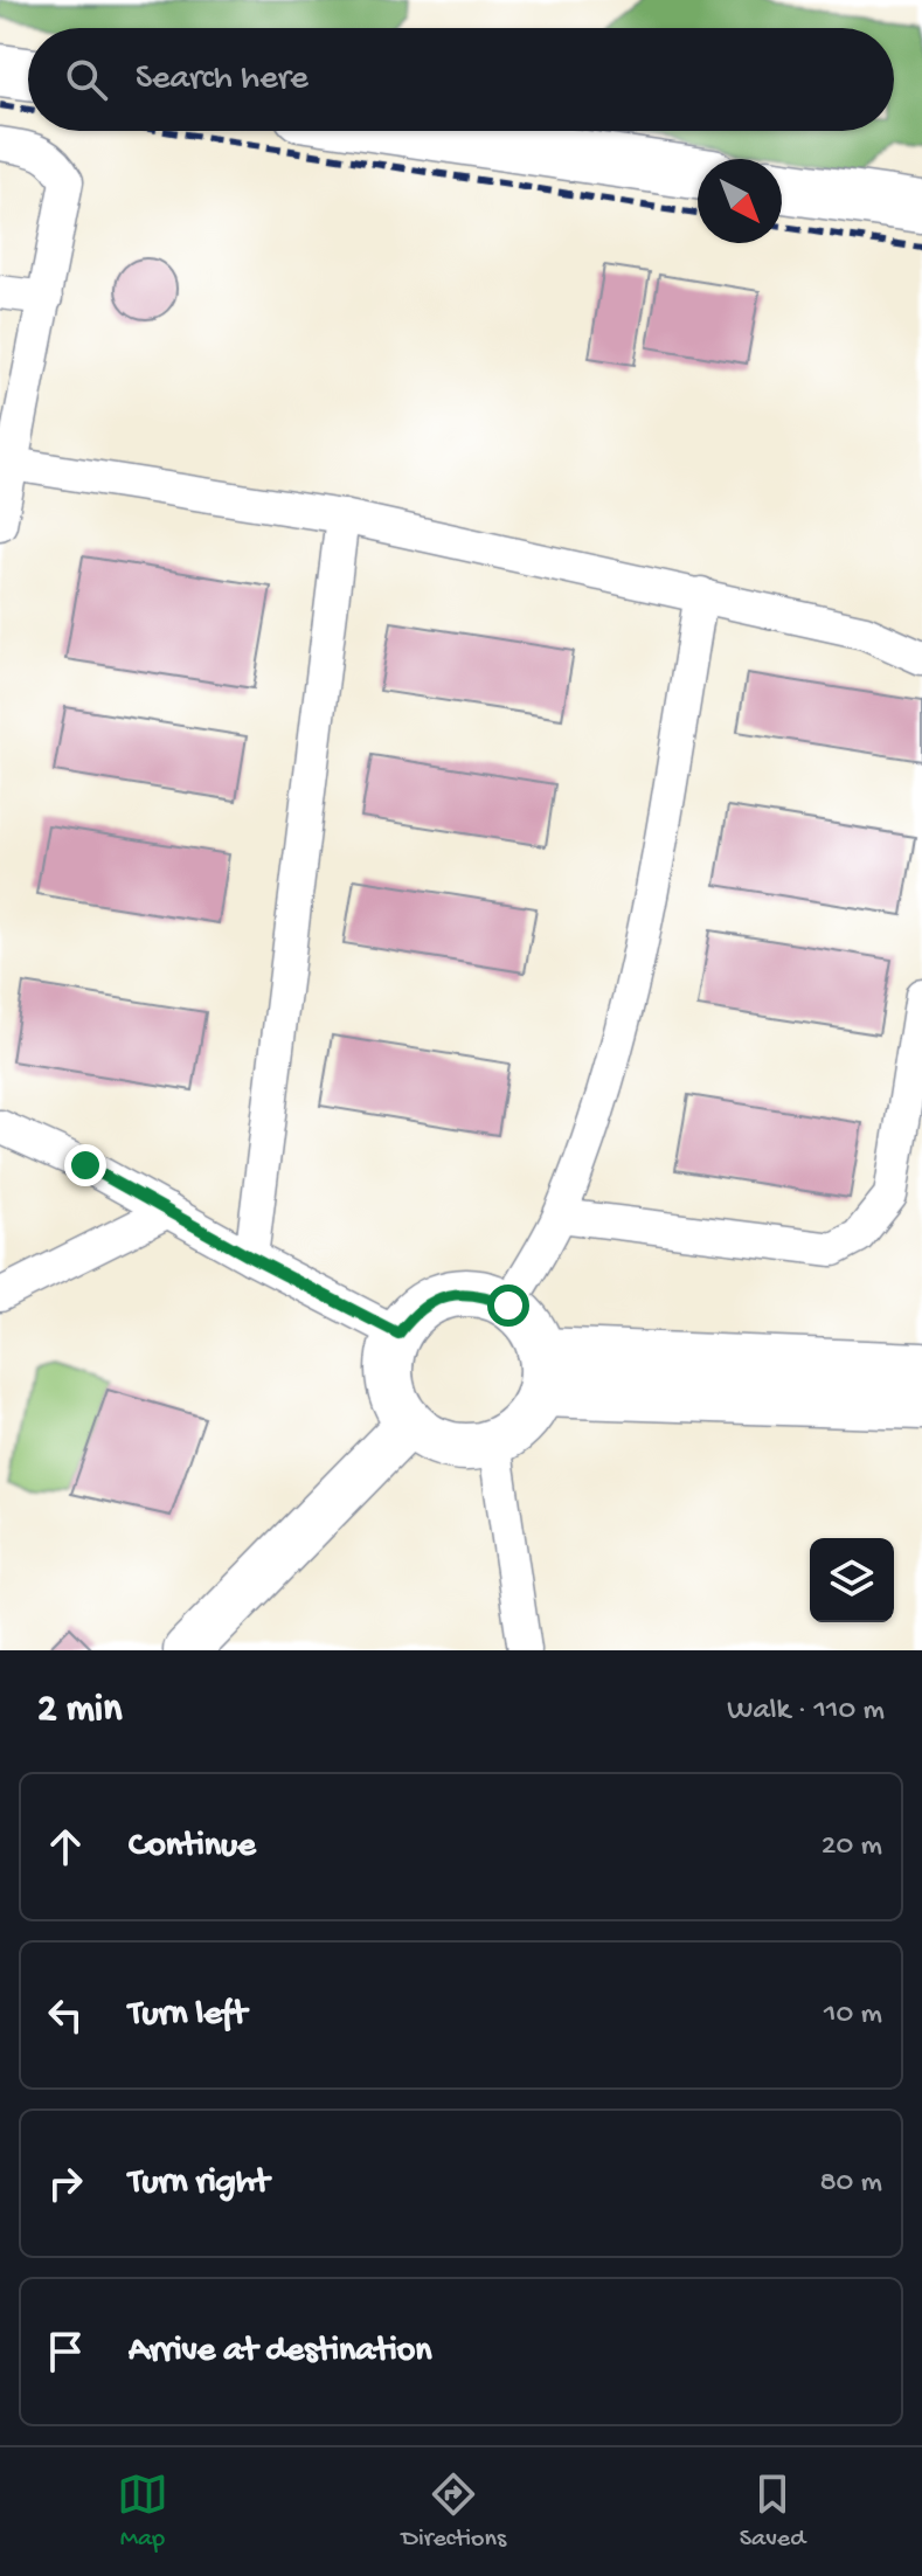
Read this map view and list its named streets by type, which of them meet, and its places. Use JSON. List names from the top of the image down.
{
  "north": "bottom right",
  "page": {
    "search": "Search here",
    "heading": ["2 min", "Walk · 110 m"],
    "list": [
      ["Continue", "20 m"],
      ["Turn left", "10 m"],
      ["Turn right", "80 m"],
      "Arrive at destination"
    ],
    "nav": ["Map", "Directions", "Saved"]
  }
}
